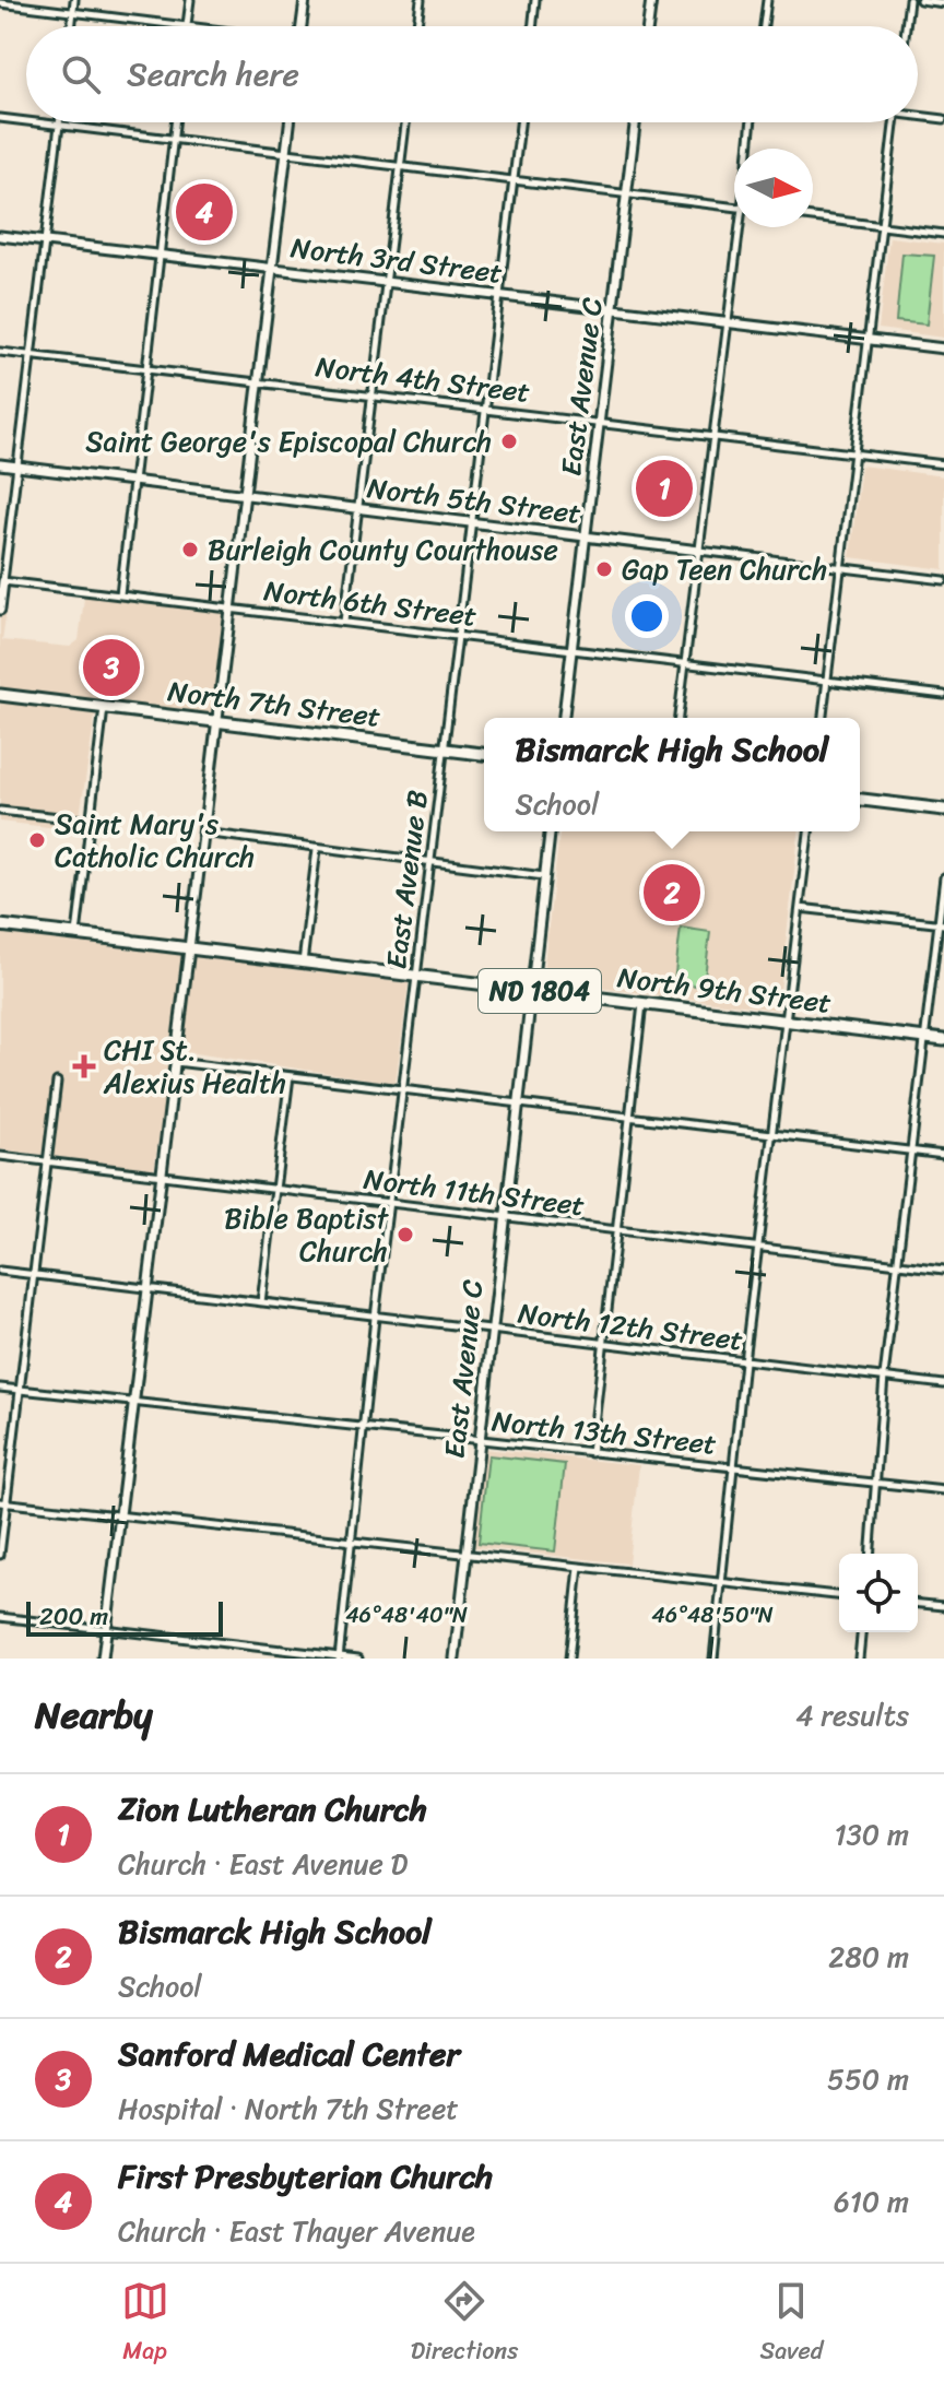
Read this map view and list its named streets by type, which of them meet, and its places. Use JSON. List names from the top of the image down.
{
  "streets": {
    "main road": ["North 7th Street", "North 9th Street", "ND 1804"],
    "street": [
      "North 3rd Street",
      "North 4th Street",
      "East Avenue C",
      "North 5th Street",
      "North 6th Street",
      "East Avenue B",
      "North 11th Street",
      "North 12th Street",
      "North 13th Street"
    ]
  },
  "crossings": [
    ["North 3rd Street", "East Avenue C"],
    ["North 3rd Street", "East Avenue B"],
    ["North 4th Street", "East Avenue C"],
    ["North 4th Street", "East Avenue B"],
    ["East Avenue C", "North 5th Street"],
    ["East Avenue C", "North 6th Street"],
    ["East Avenue C", "North 9th Street"],
    ["East Avenue C", "North 11th Street"],
    ["East Avenue C", "North 12th Street"],
    ["East Avenue C", "North 13th Street"],
    ["North 5th Street", "East Avenue B"],
    ["North 6th Street", "East Avenue B"],
    ["North 7th Street", "East Avenue B"],
    ["East Avenue B", "North 9th Street"],
    ["East Avenue B", "North 11th Street"],
    ["East Avenue B", "North 12th Street"],
    ["East Avenue B", "North 13th Street"]
  ],
  "places": {
    "other": [
      "Saint George's Episcopal Church",
      "Burleigh County Courthouse",
      "Gap Teen Church",
      "Saint Mary's Catholic Church",
      "Bible Baptist Church"
    ],
    "health": ["CHI St. Alexius Health"]
  },
  "scale_bar": "200 m",
  "north": "right",
  "page": {
    "search": "Search here",
    "pins": [
      "4",
      "1",
      "3",
      "2"
    ],
    "popup": ["Bismarck High School", "School"],
    "scale": "200 m",
    "heading": ["Nearby", "4 results"],
    "list": [
      {
        "mark": "1",
        "name": "Zion Lutheran Church",
        "note": "Church · East Avenue D",
        "value": "130 m"
      },
      {
        "mark": "2",
        "name": "Bismarck High School",
        "note": "School",
        "value": "280 m"
      },
      {
        "mark": "3",
        "name": "Sanford Medical Center",
        "note": "Hospital · North 7th Street",
        "value": "550 m"
      },
      {
        "mark": "4",
        "name": "First Presbyterian Church",
        "note": "Church · East Thayer Avenue",
        "value": "610 m"
      }
    ],
    "nav": ["Map", "Directions", "Saved"]
  },
  "coordinates": ["46°48'40\"N", "46°48'50\"N"]
}
